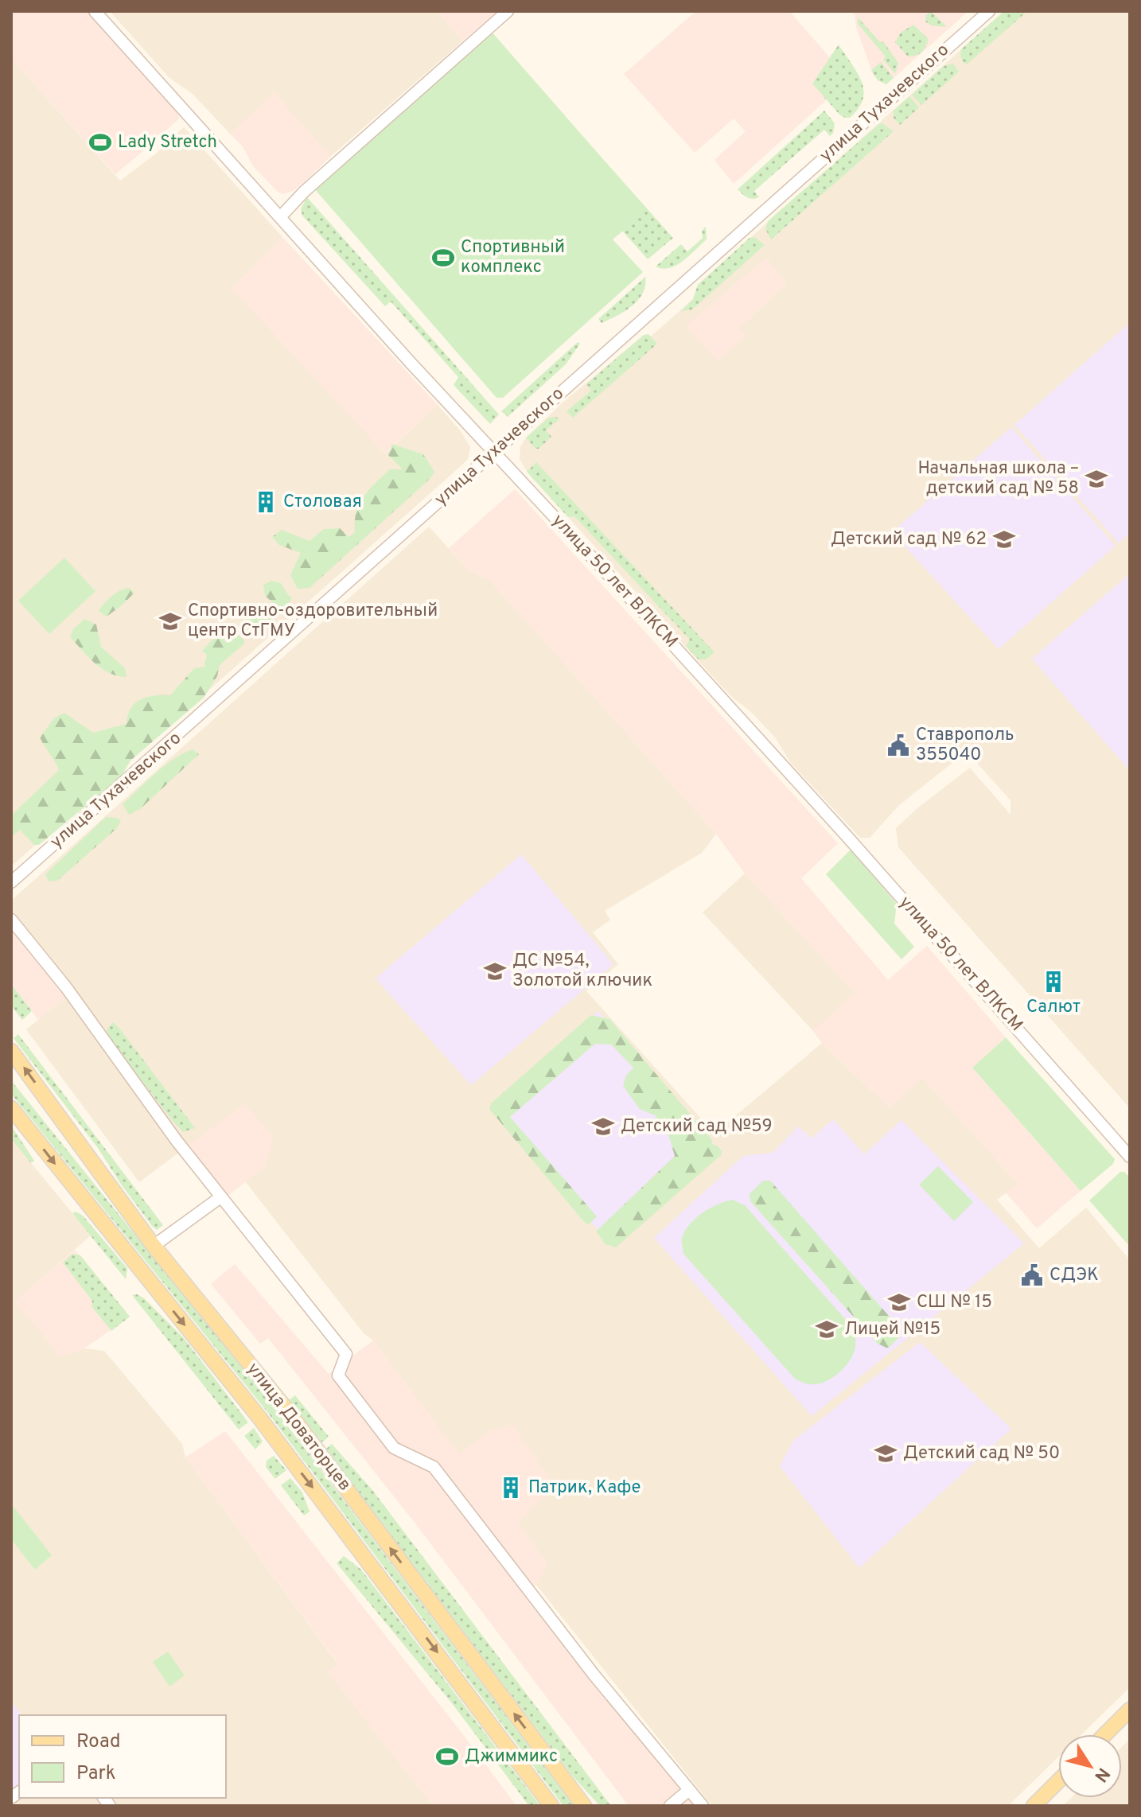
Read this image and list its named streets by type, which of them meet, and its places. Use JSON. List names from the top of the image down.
{
  "streets": {
    "main road": ["улица Доваторцев"],
    "street": ["улица Тухачевского", "улица 50 лет ВЛКСМ"]
  },
  "crossings": [
    ["улица Тухачевского", "улица 50 лет ВЛКСМ"]
  ],
  "places": {
    "sports": ["Lady Stretch", "Спортивный комплекс", "Джиммикс"],
    "school or university": [
      "Начальная школа – детский сад № 58",
      "Детский сад № 62",
      "Спортивно-оздоровительный центр СтГМУ",
      "ДС №54, Золотой ключик",
      "Детский сад №59",
      "СШ № 15",
      "Лицей №15",
      "Детский сад № 50"
    ],
    "building": ["Столовая", "Салют", "Патрик, Кафе"],
    "public building": ["Ставрополь 355040", "СДЭК"]
  },
  "legend": ["Road", "Park"],
  "north": "bottom right"
}
